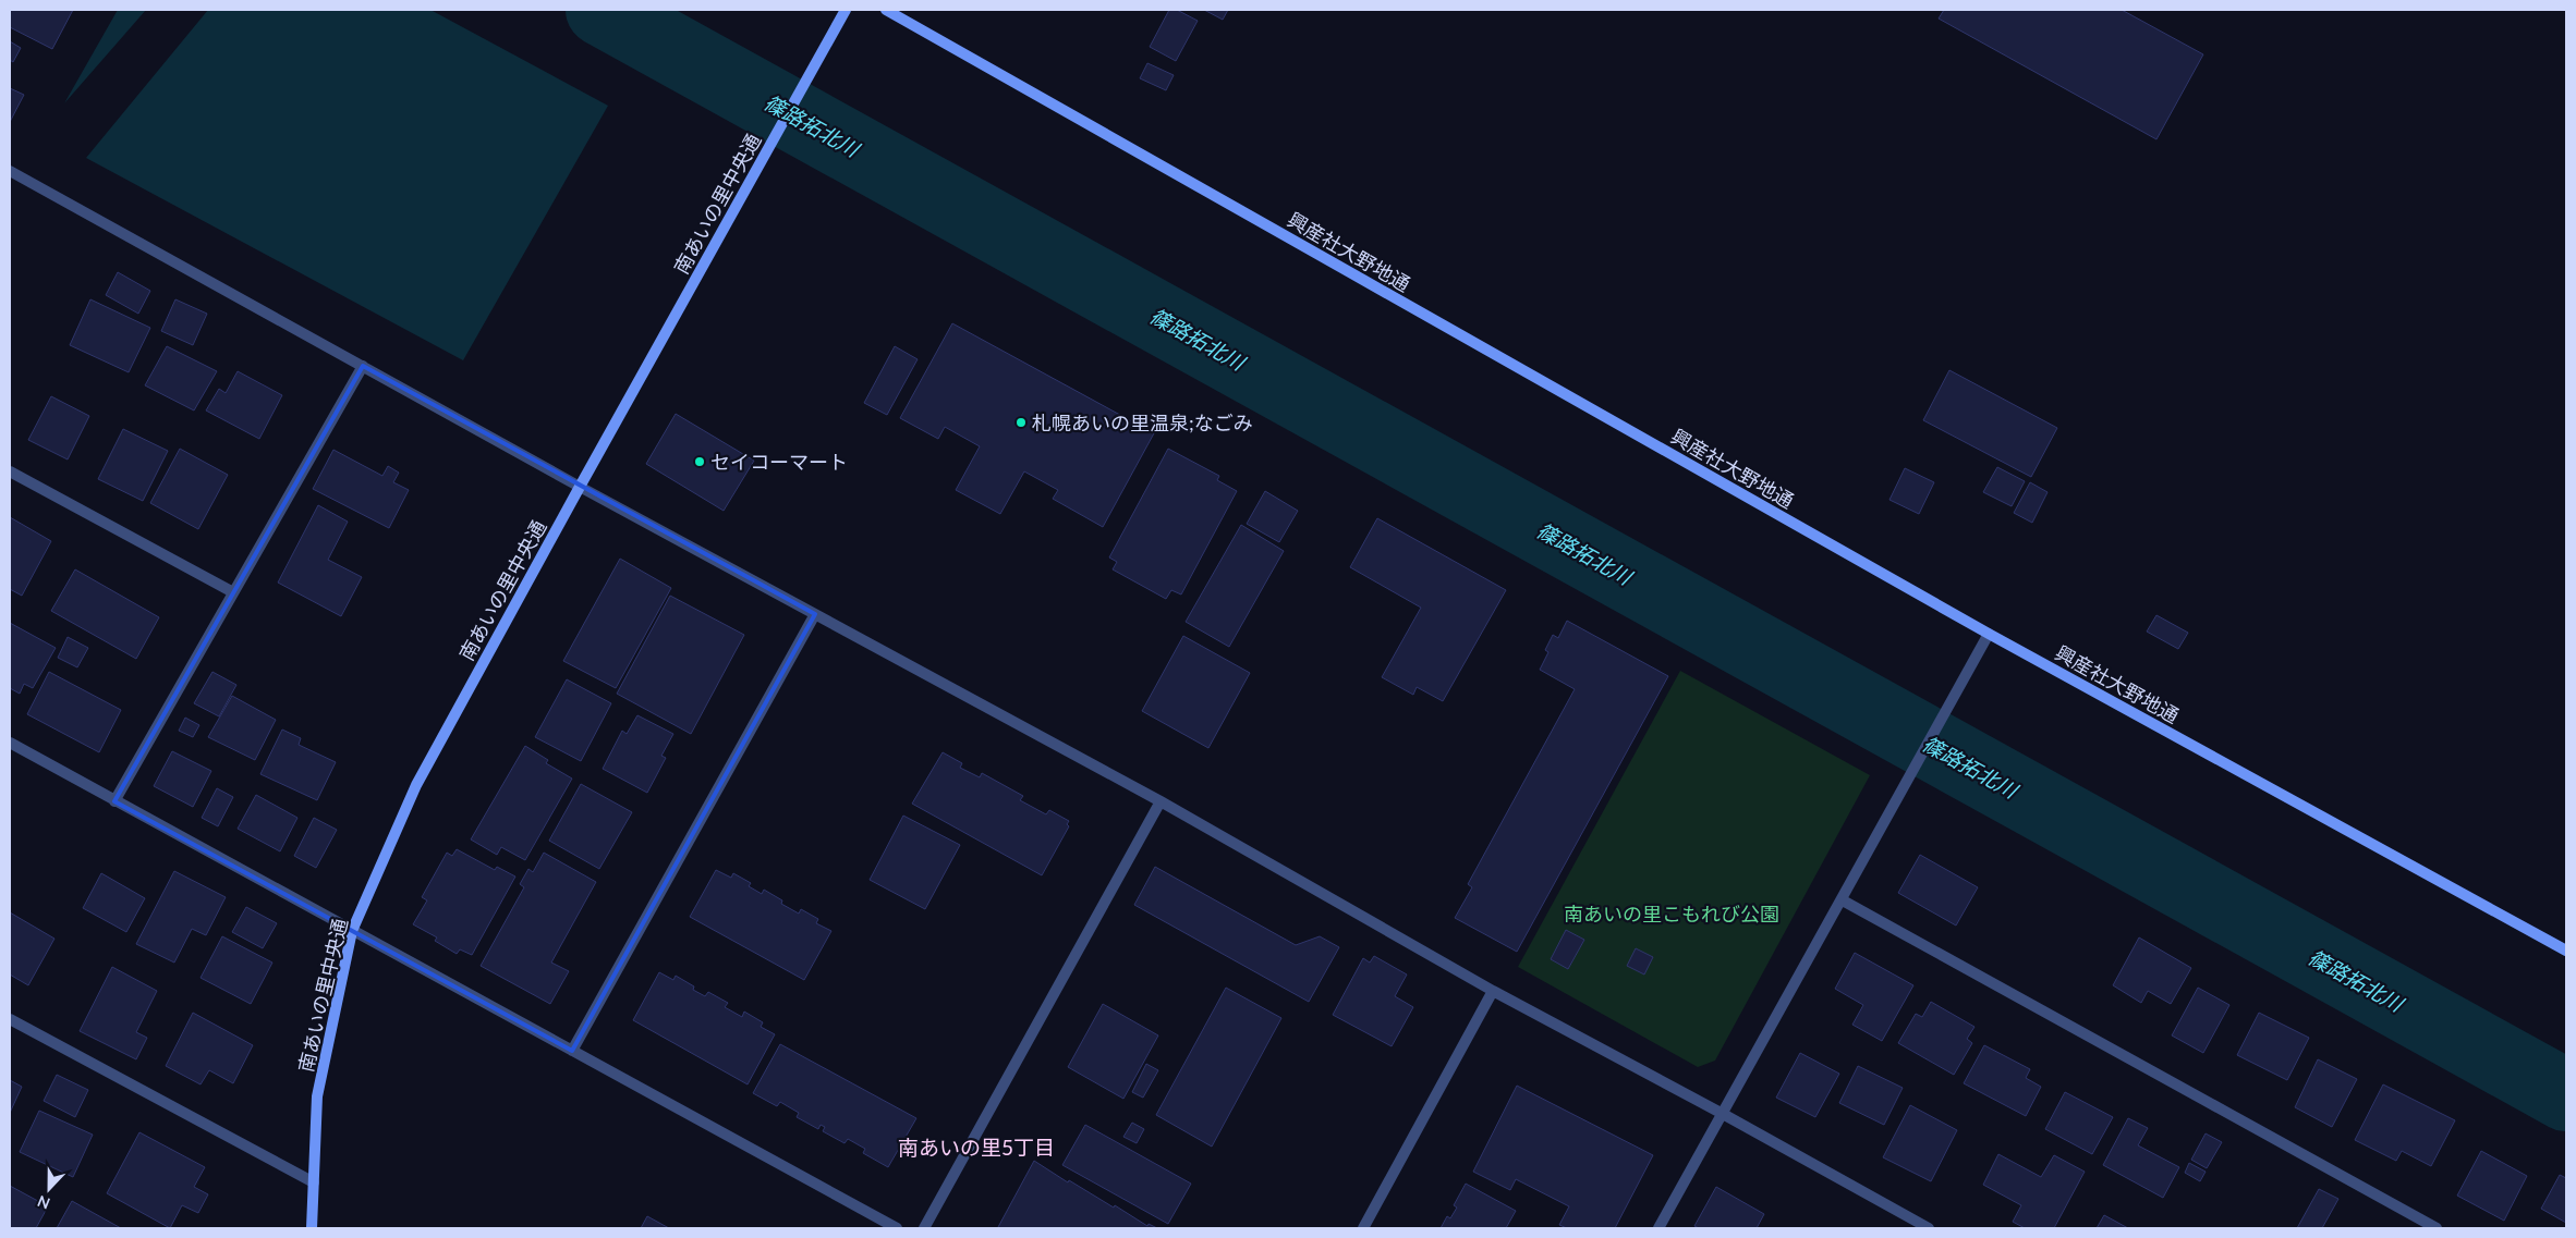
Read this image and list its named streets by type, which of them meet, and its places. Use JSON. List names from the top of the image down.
{
  "streets": {
    "street": ["南あいの里中央通", "興産社大野地通"]
  },
  "districts": ["南あいの里5丁目"],
  "water": ["篠路拓北川"],
  "parks": ["南あいの里こもれび公園"],
  "places": ["札幌あいの里温泉;なごみ", "セイコーマート"],
  "north": "bottom"
}
